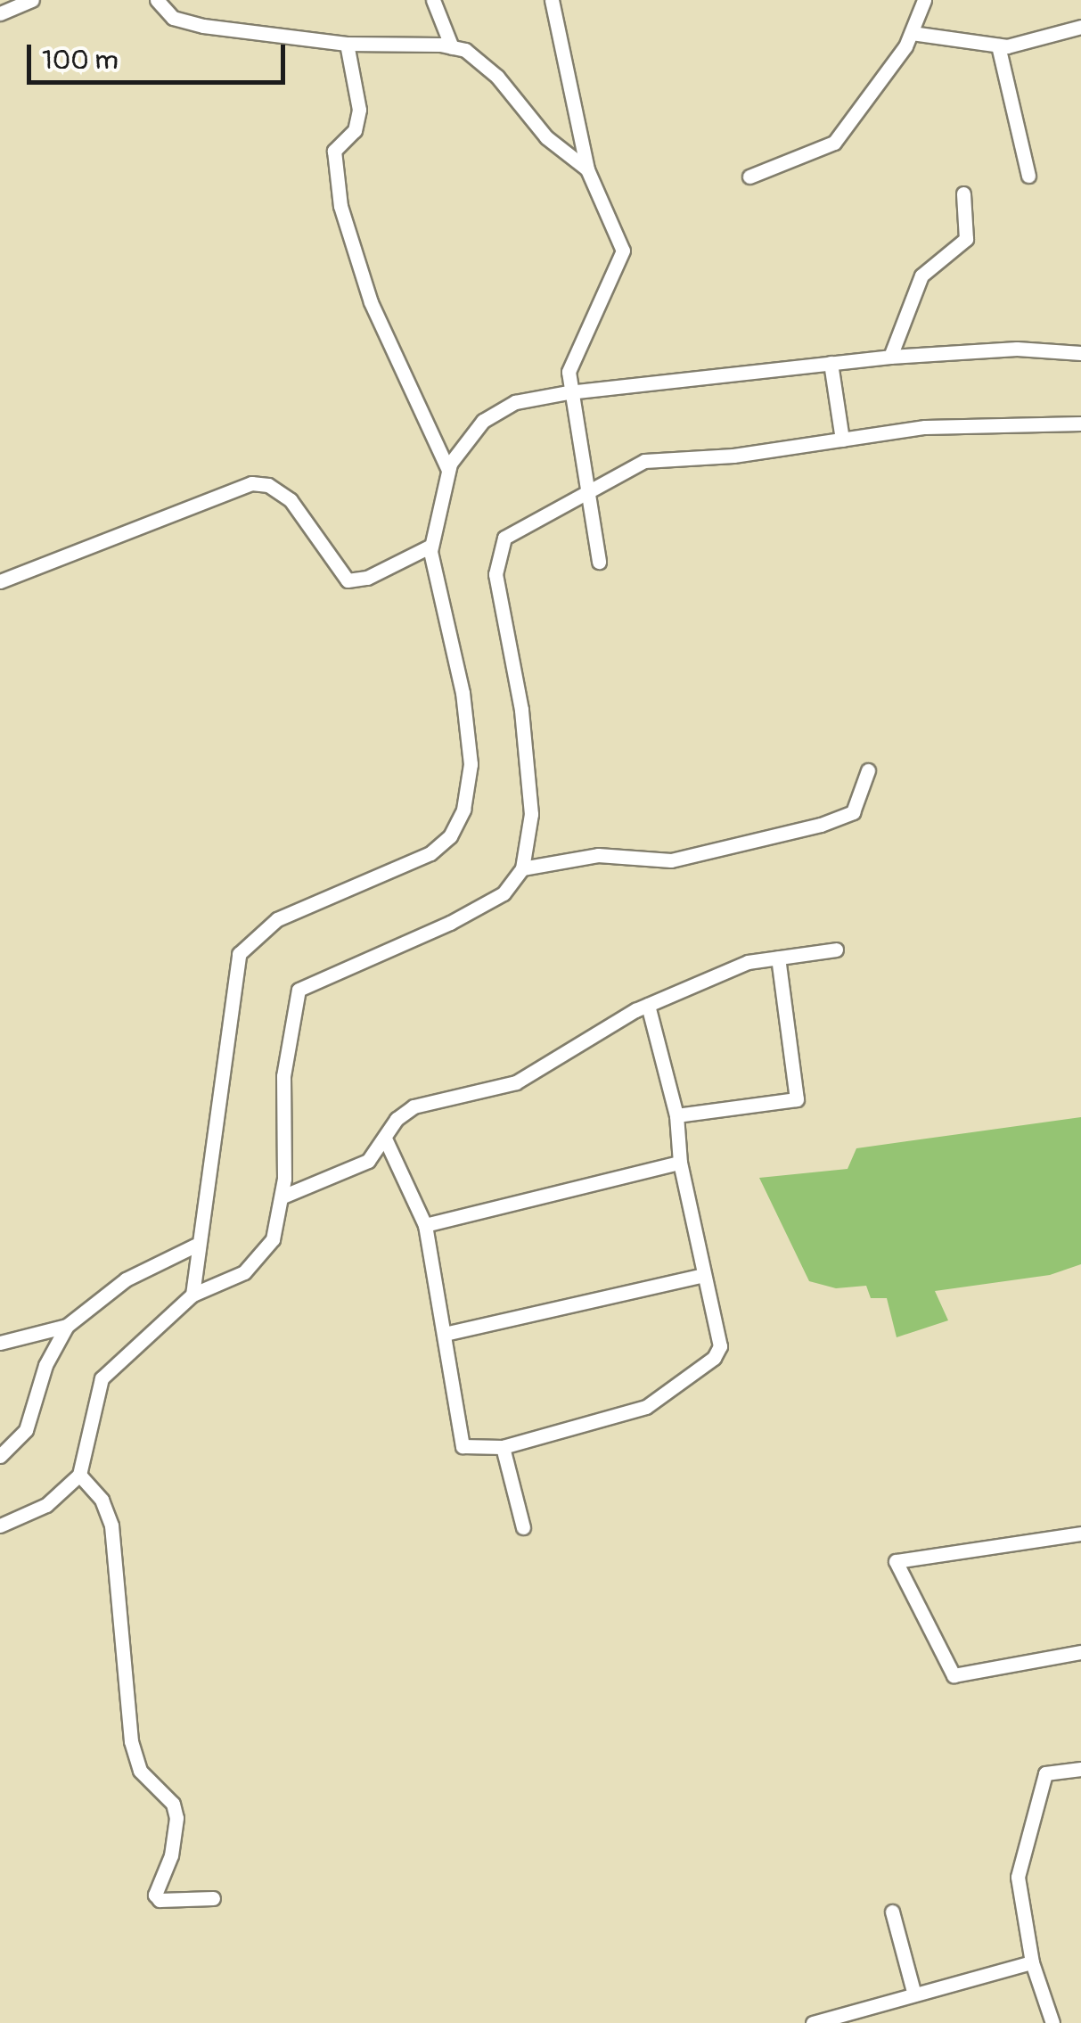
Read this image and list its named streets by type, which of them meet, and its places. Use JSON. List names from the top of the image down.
{
  "scale_bar": "100 m"
}
